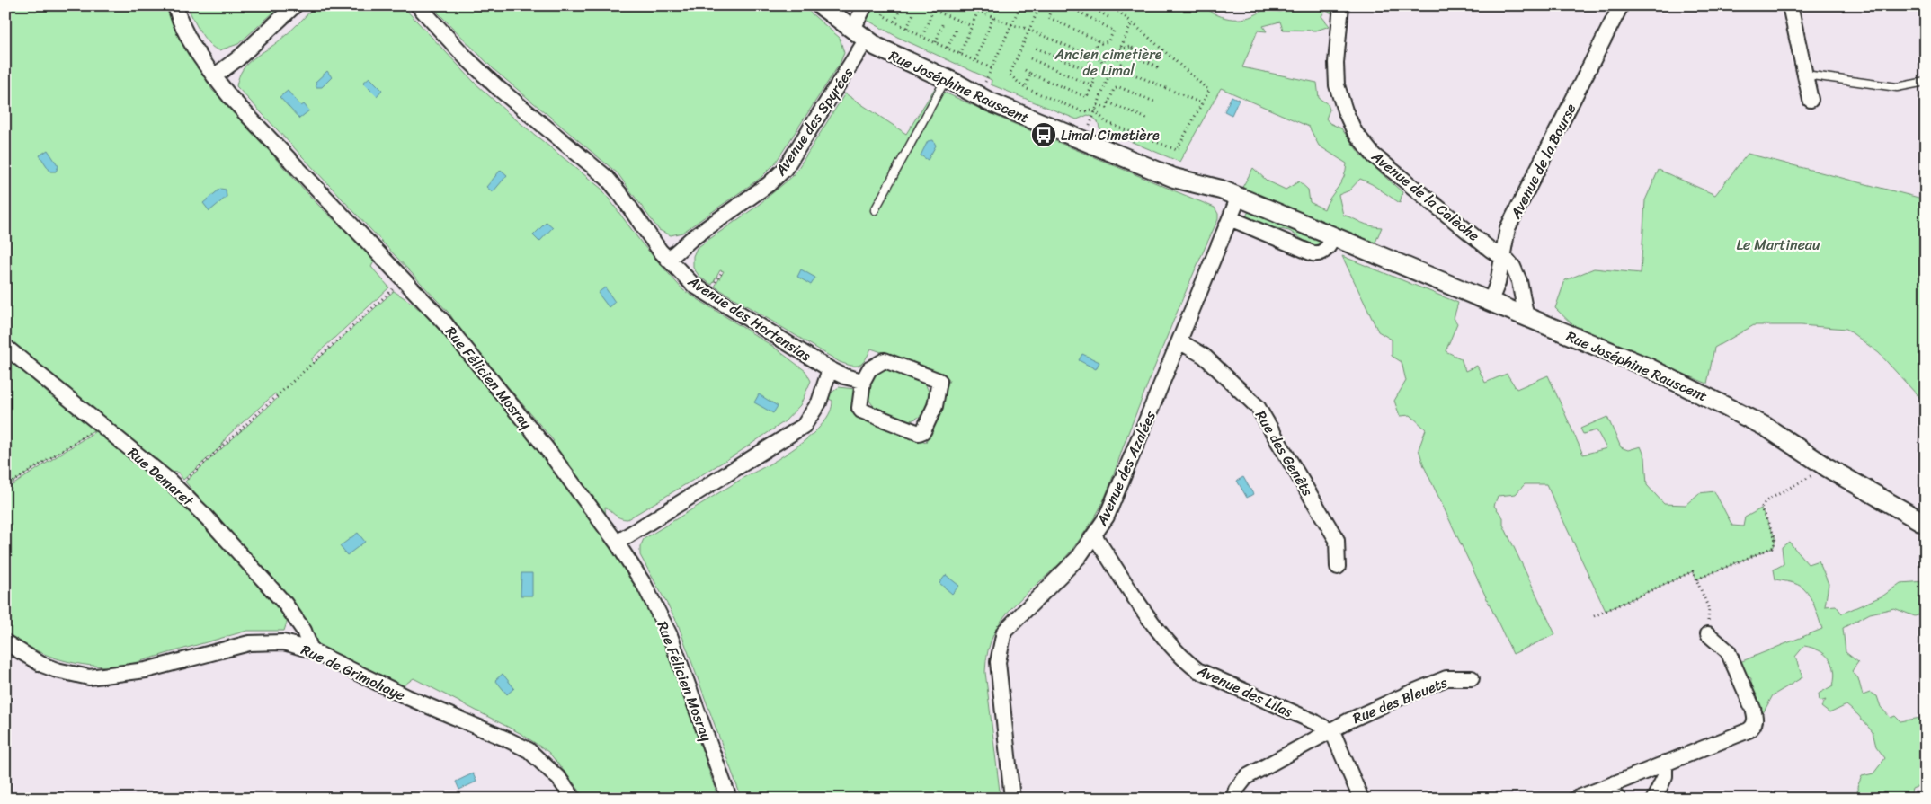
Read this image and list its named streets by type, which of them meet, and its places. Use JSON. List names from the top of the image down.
{
  "streets": {
    "street": [
      "Rue Joséphine Rauscent",
      "Avenue des Spyrées",
      "Avenue de la Bourse",
      "Avenue de la Calèche",
      "Avenue des Hortensias",
      "Rue Félicien Mosray",
      "Rue des Genêts",
      "Avenue des Azalées",
      "Rue Demaret",
      "Rue de Grimohaye",
      "Avenue des Lilas",
      "Rue des Bleuets"
    ]
  },
  "crossings": [
    ["Rue Joséphine Rauscent", "Avenue des Spyrées"],
    ["Rue Joséphine Rauscent", "Avenue des Azalées"],
    ["Avenue des Spyrées", "Avenue des Hortensias"],
    ["Avenue de la Bourse", "Avenue de la Calèche"],
    ["Rue des Genêts", "Avenue des Azalées"],
    ["Avenue des Azalées", "Avenue des Lilas"],
    ["Rue Demaret", "Rue de Grimohaye"],
    ["Avenue des Lilas", "Rue des Bleuets"]
  ],
  "parks": ["Ancien cimetière de Limal", "Le Martineau"],
  "places": {
    "bus stop": ["Limal Cimetière"]
  }
}
